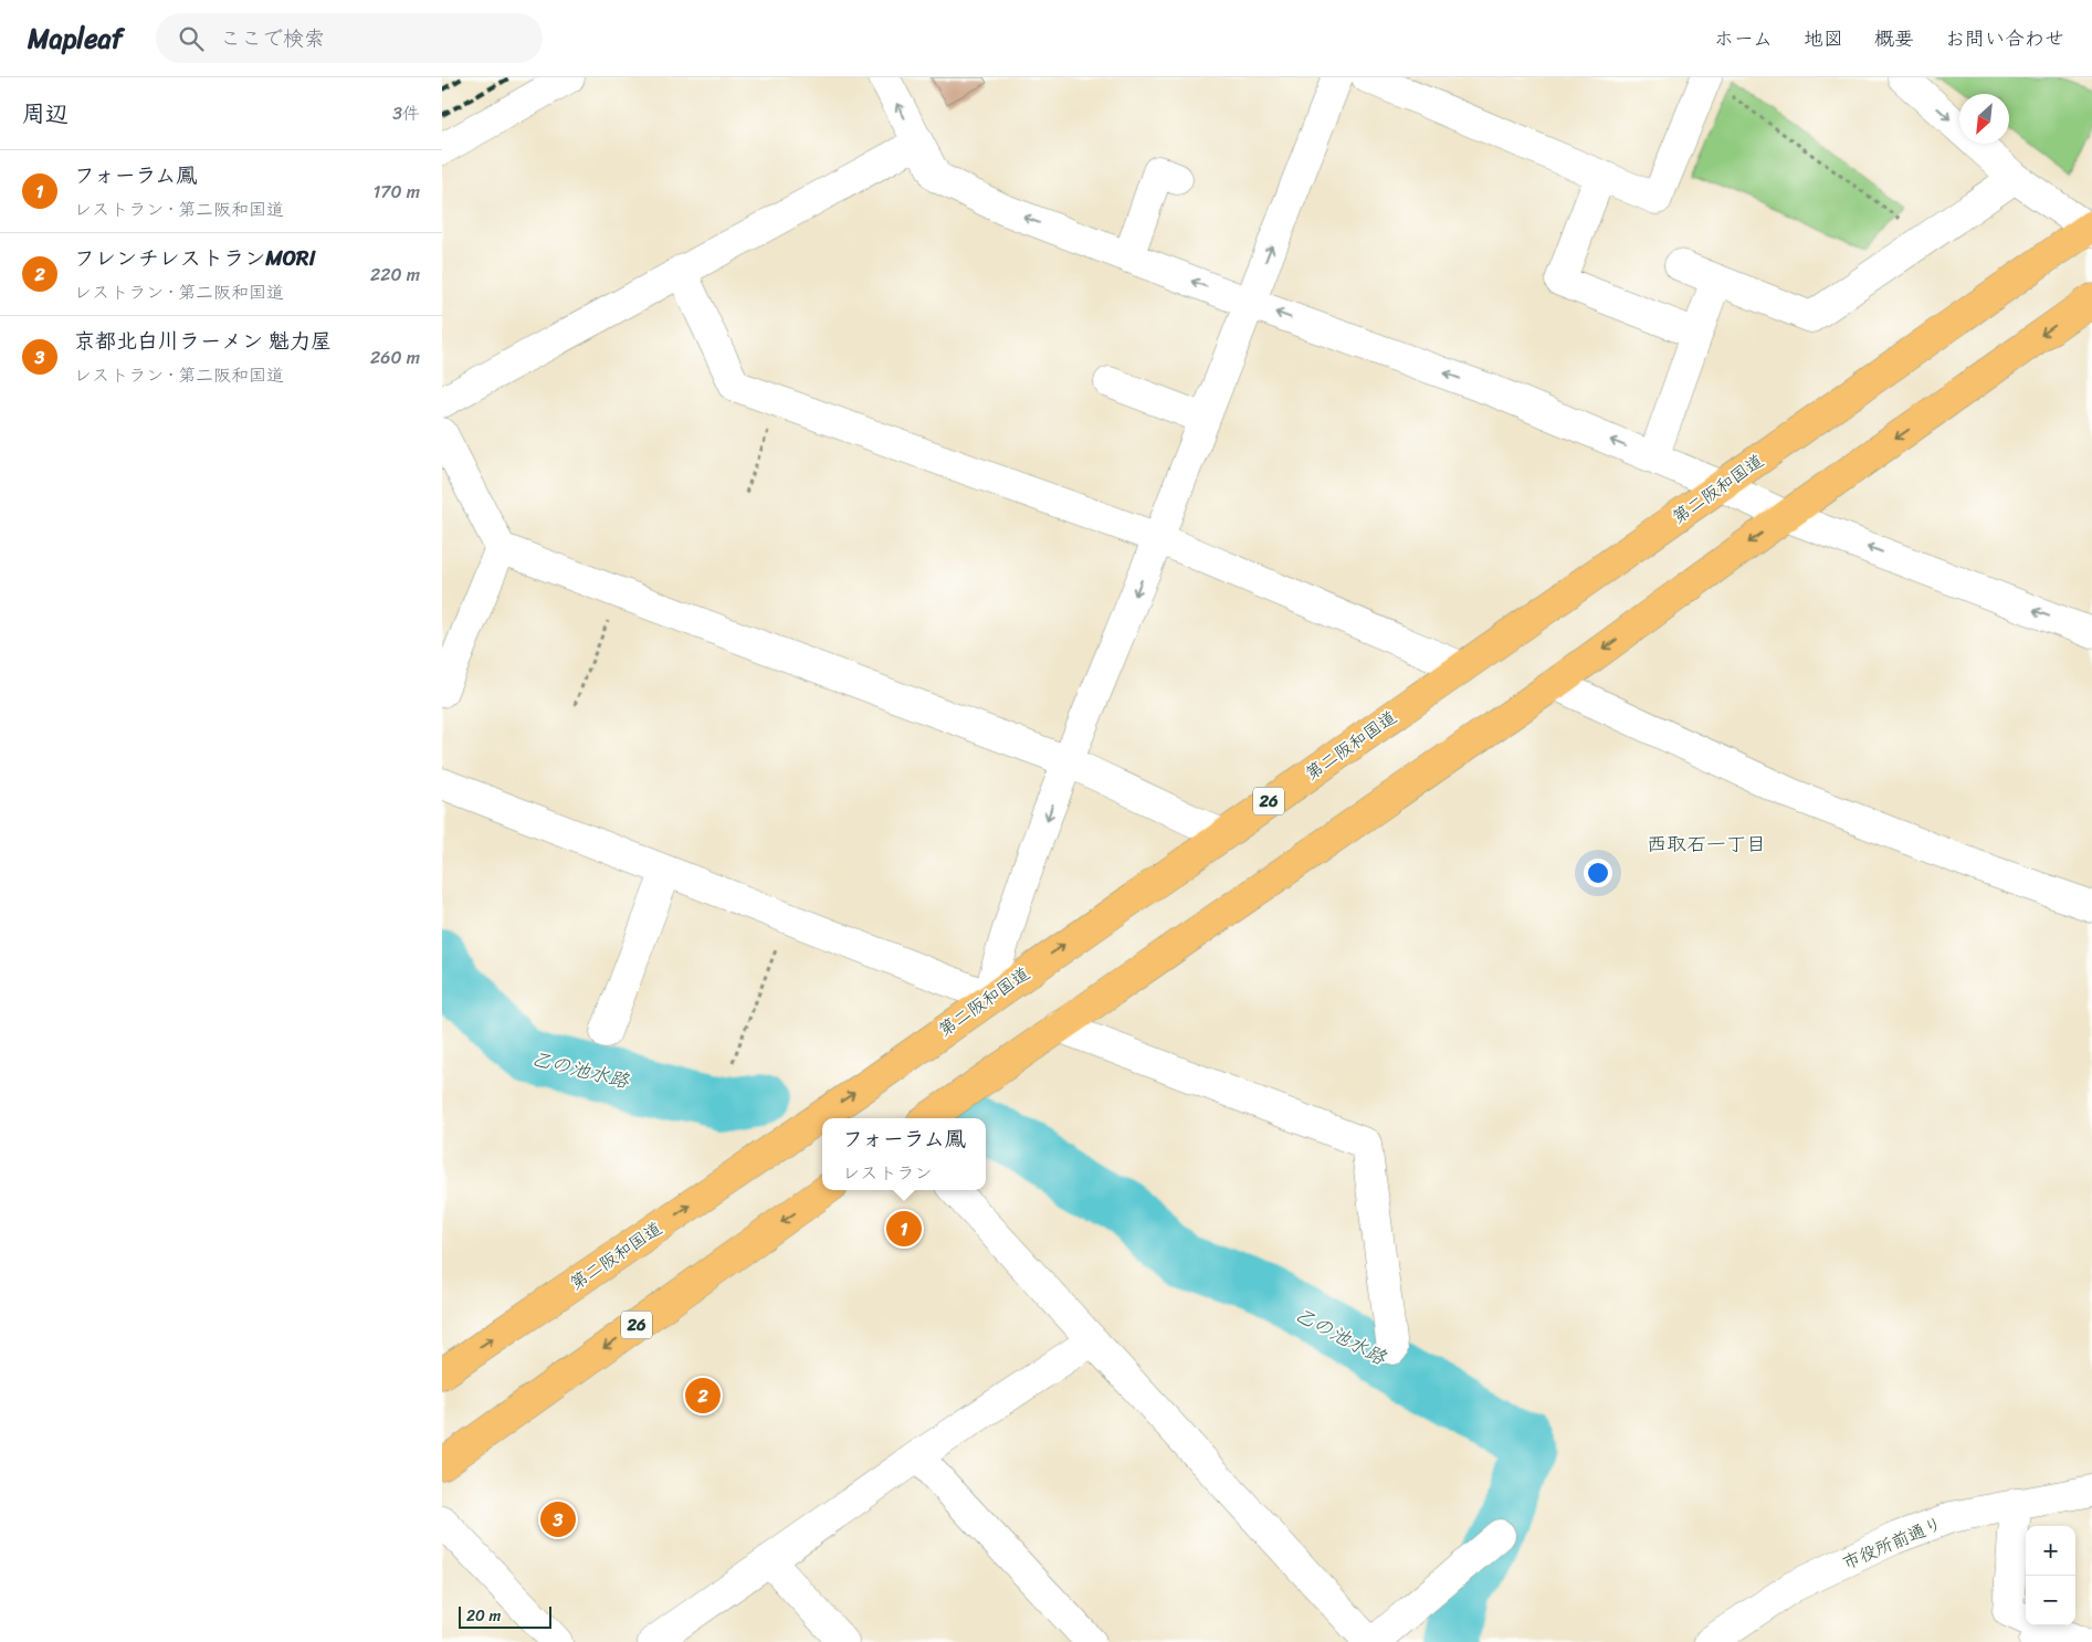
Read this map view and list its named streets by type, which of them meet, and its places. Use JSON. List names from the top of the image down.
{
  "streets": {
    "highway": ["第二阪和国道", "26"],
    "street": ["市役所前通り"]
  },
  "districts": ["西取石一丁目"],
  "water": ["乙の池水路"],
  "scale_bar": "20 m",
  "north": "bottom left",
  "page": {
    "header": "Mapleaf",
    "search": "ここで検索",
    "nav": [
      "ホーム",
      "地図",
      "概要",
      "お問い合わせ"
    ],
    "heading": ["周辺", "3件"],
    "list": [
      {
        "mark": "1",
        "name": "フォーラム鳳",
        "note": "レストラン · 第二阪和国道",
        "value": "170 m"
      },
      {
        "mark": "2",
        "name": "フレンチレストランMORI",
        "note": "レストラン · 第二阪和国道",
        "value": "220 m"
      },
      {
        "mark": "3",
        "name": "京都北白川ラーメン 魁力屋",
        "note": "レストラン · 第二阪和国道",
        "value": "260 m"
      }
    ],
    "popup": ["フォーラム鳳", "レストラン"],
    "pins": ["1", "2", "3"],
    "map_buttons": ["+", "−"],
    "scale": "20 m"
  }
}
